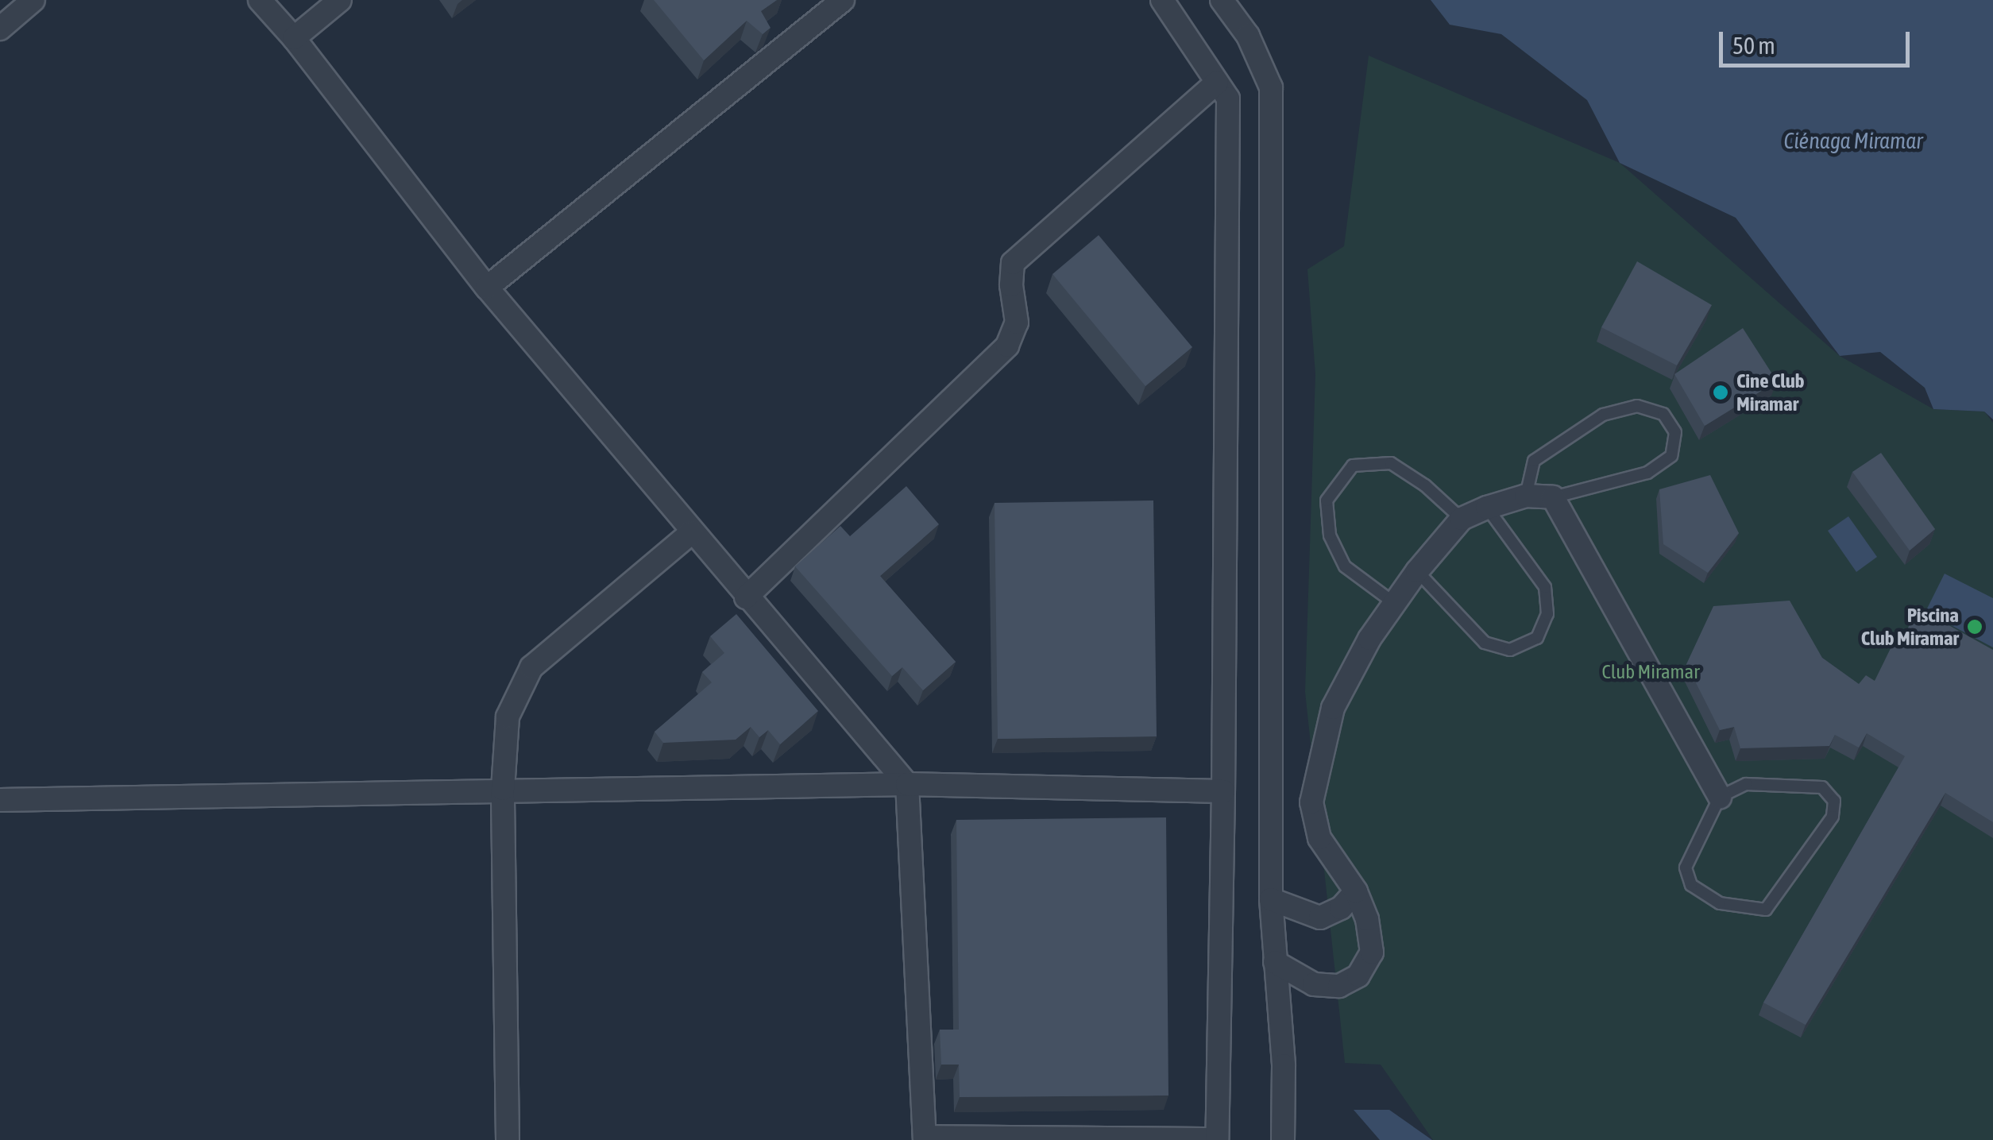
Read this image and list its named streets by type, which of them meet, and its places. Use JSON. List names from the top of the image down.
{
  "water": ["Ciénaga Miramar"],
  "parks": ["Club Miramar"],
  "places": ["Cine Club Miramar", "Piscina Club Miramar"],
  "scale_bar": "50 m"
}
